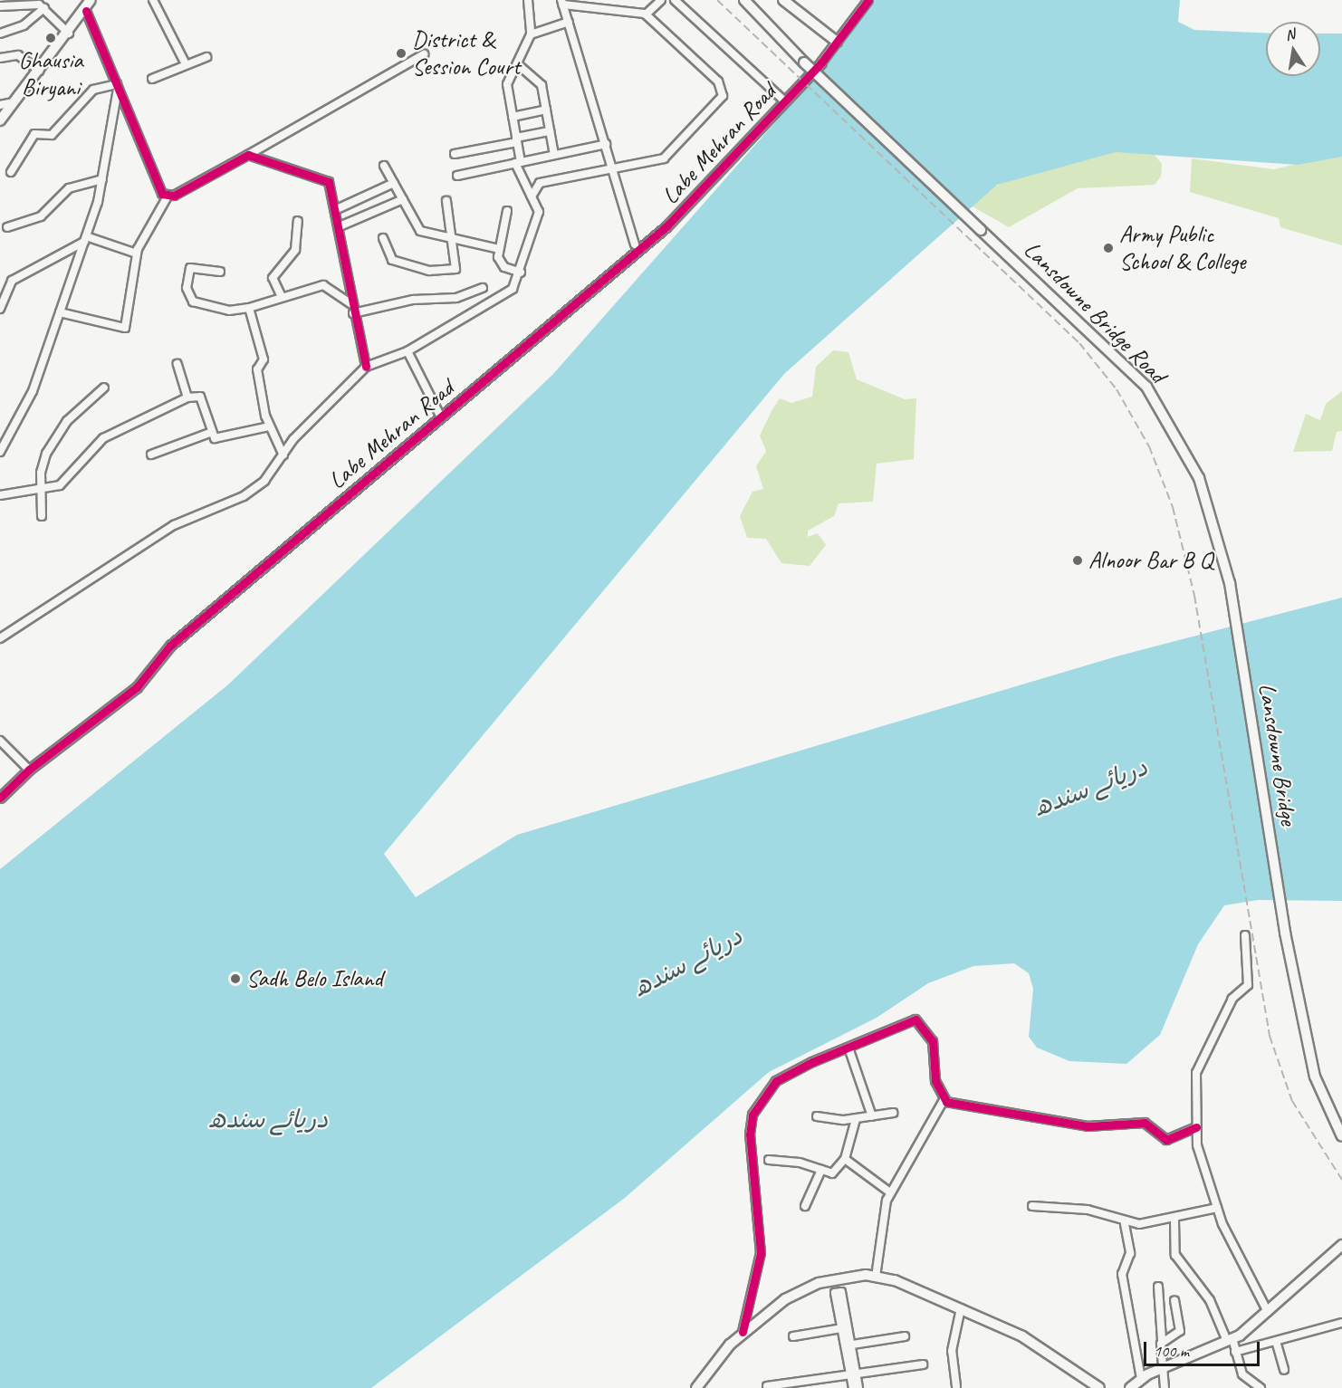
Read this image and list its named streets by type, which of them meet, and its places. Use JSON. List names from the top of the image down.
{
  "streets": {
    "main road": ["Lansdowne Bridge Road", "Lansdowne Bridge"],
    "street": ["Labe Mehran Road"]
  },
  "crossings": [
    ["Lansdowne Bridge Road", "Lansdowne Bridge"]
  ],
  "water": ["دریائے سندھ"],
  "places": [
    "Ghausia Biryani",
    "District & Session Court",
    "Army Public School & College",
    "Alnoor Bar B Q",
    "Sadh Belo Island"
  ],
  "scale_bar": "100 m",
  "north": "top"
}
